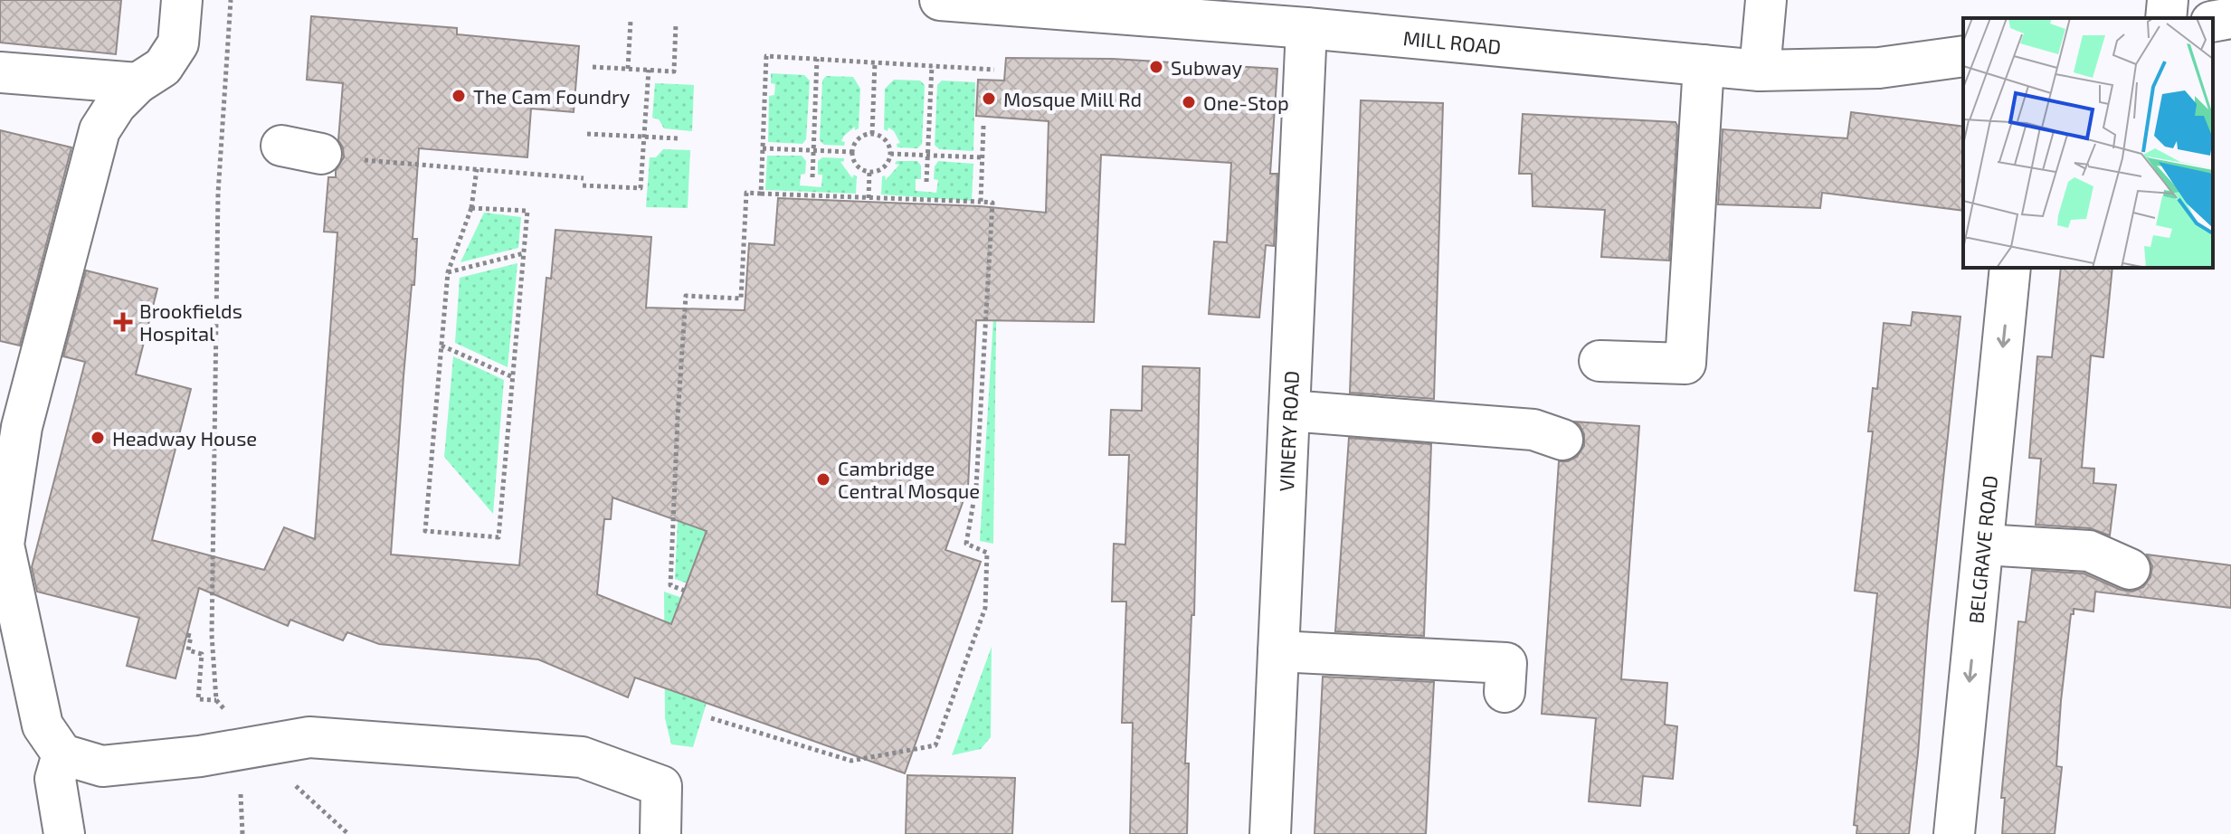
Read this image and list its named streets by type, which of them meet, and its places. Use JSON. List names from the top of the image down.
{
  "streets": {
    "street": ["MILL ROAD", "VINERY ROAD", "BELGRAVE ROAD"]
  },
  "crossings": [
    ["MILL ROAD", "VINERY ROAD"]
  ],
  "one_way": ["BELGRAVE ROAD"],
  "places": {
    "other": [
      "Subway",
      "The Cam Foundry",
      "Mosque Mill Rd",
      "One-Stop",
      "Headway House",
      "Cambridge Central Mosque"
    ],
    "health": ["Brookfields Hospital"]
  }
}
